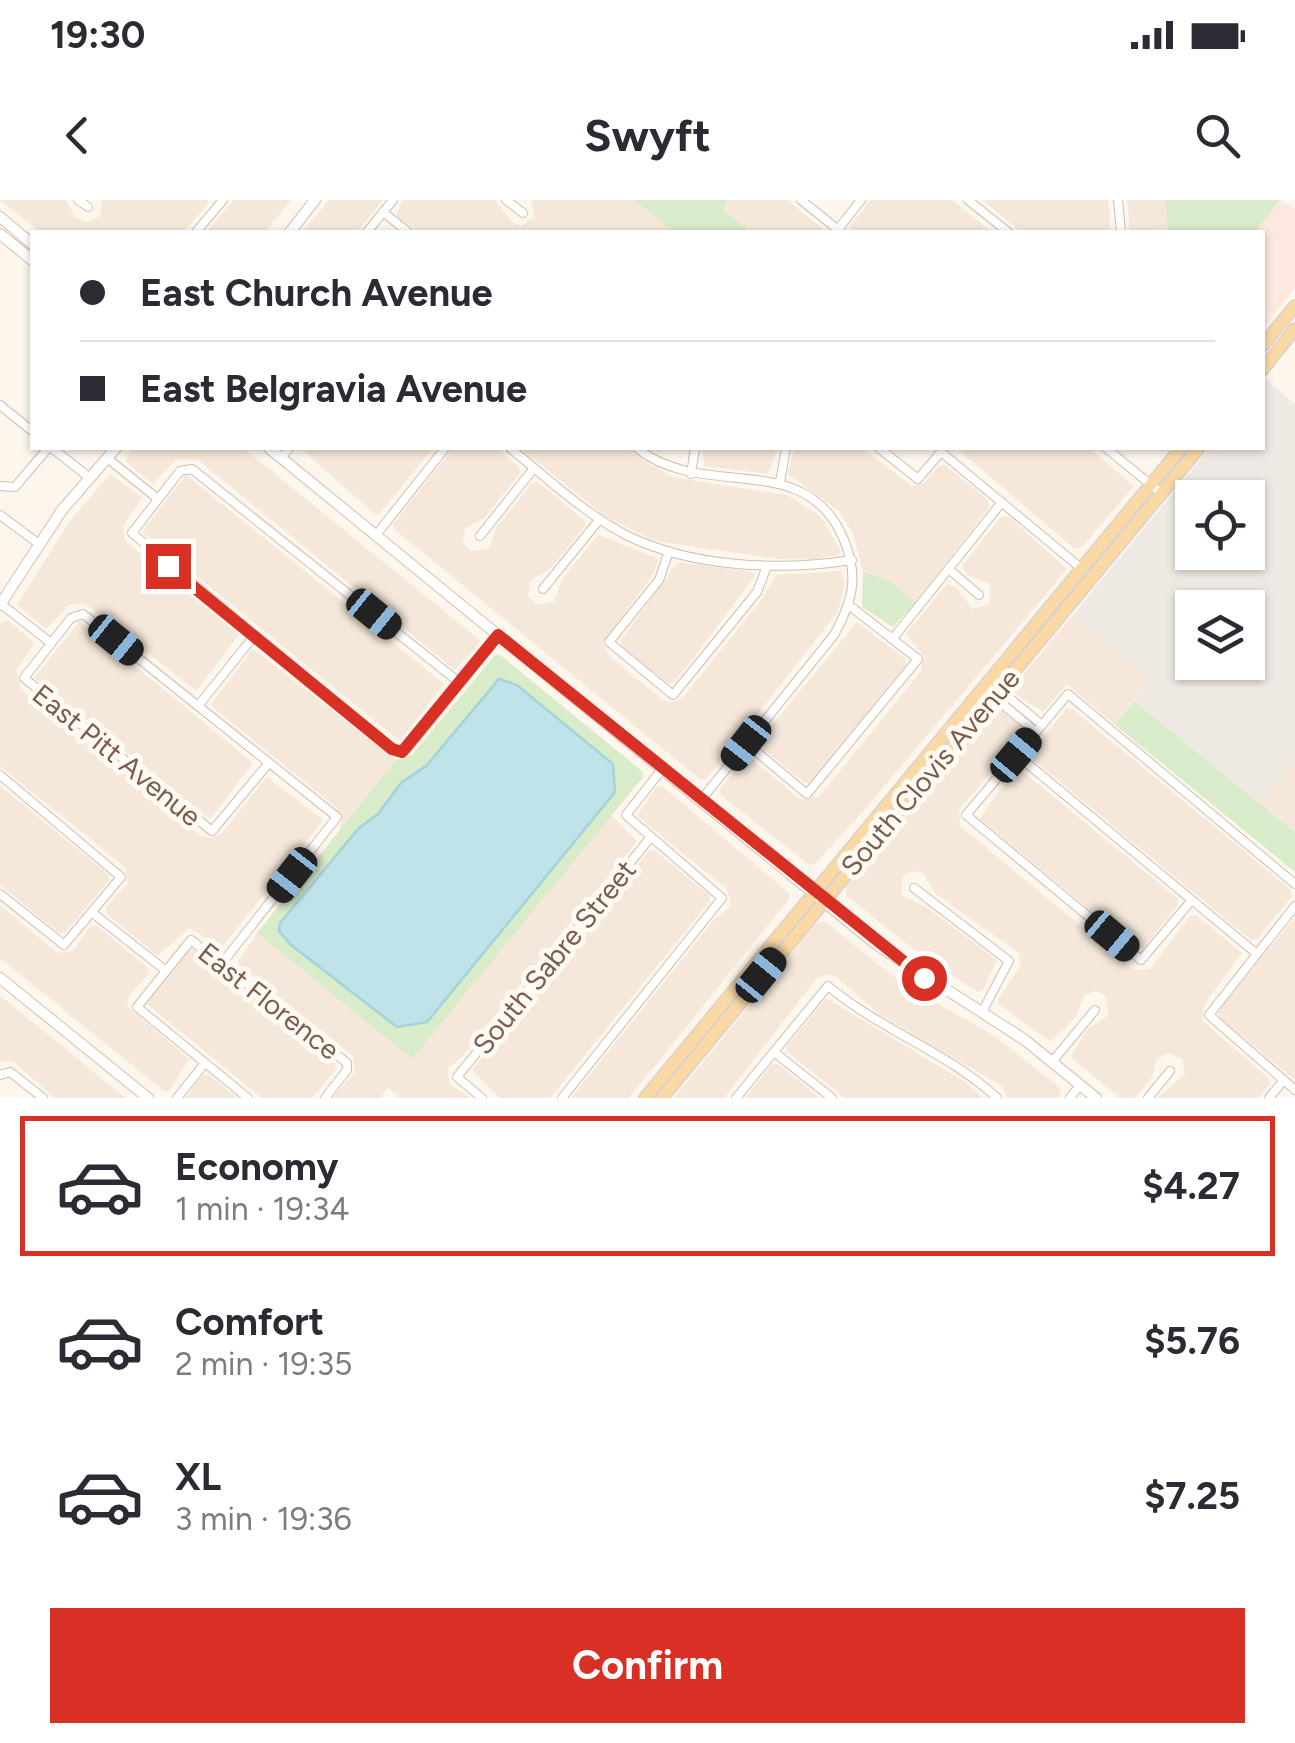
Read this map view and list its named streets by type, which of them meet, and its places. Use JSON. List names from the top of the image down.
{
  "streets": {
    "main road": ["South Clovis Avenue"],
    "street": ["East Pitt Avenue", "South Sabre Street", "East Florence"]
  },
  "page": {
    "status": "19:30",
    "header": "Swyft",
    "banner": ["East Church Avenue", "East Belgravia Avenue"],
    "list": [
      {
        "name": "Economy",
        "note": "1 min · 19:34",
        "value": "$4.27"
      },
      {
        "name": "Comfort",
        "note": "2 min · 19:35",
        "value": "$5.76"
      },
      {
        "name": "XL",
        "note": "3 min · 19:36",
        "value": "$7.25"
      }
    ],
    "buttons": "Confirm"
  }
}
